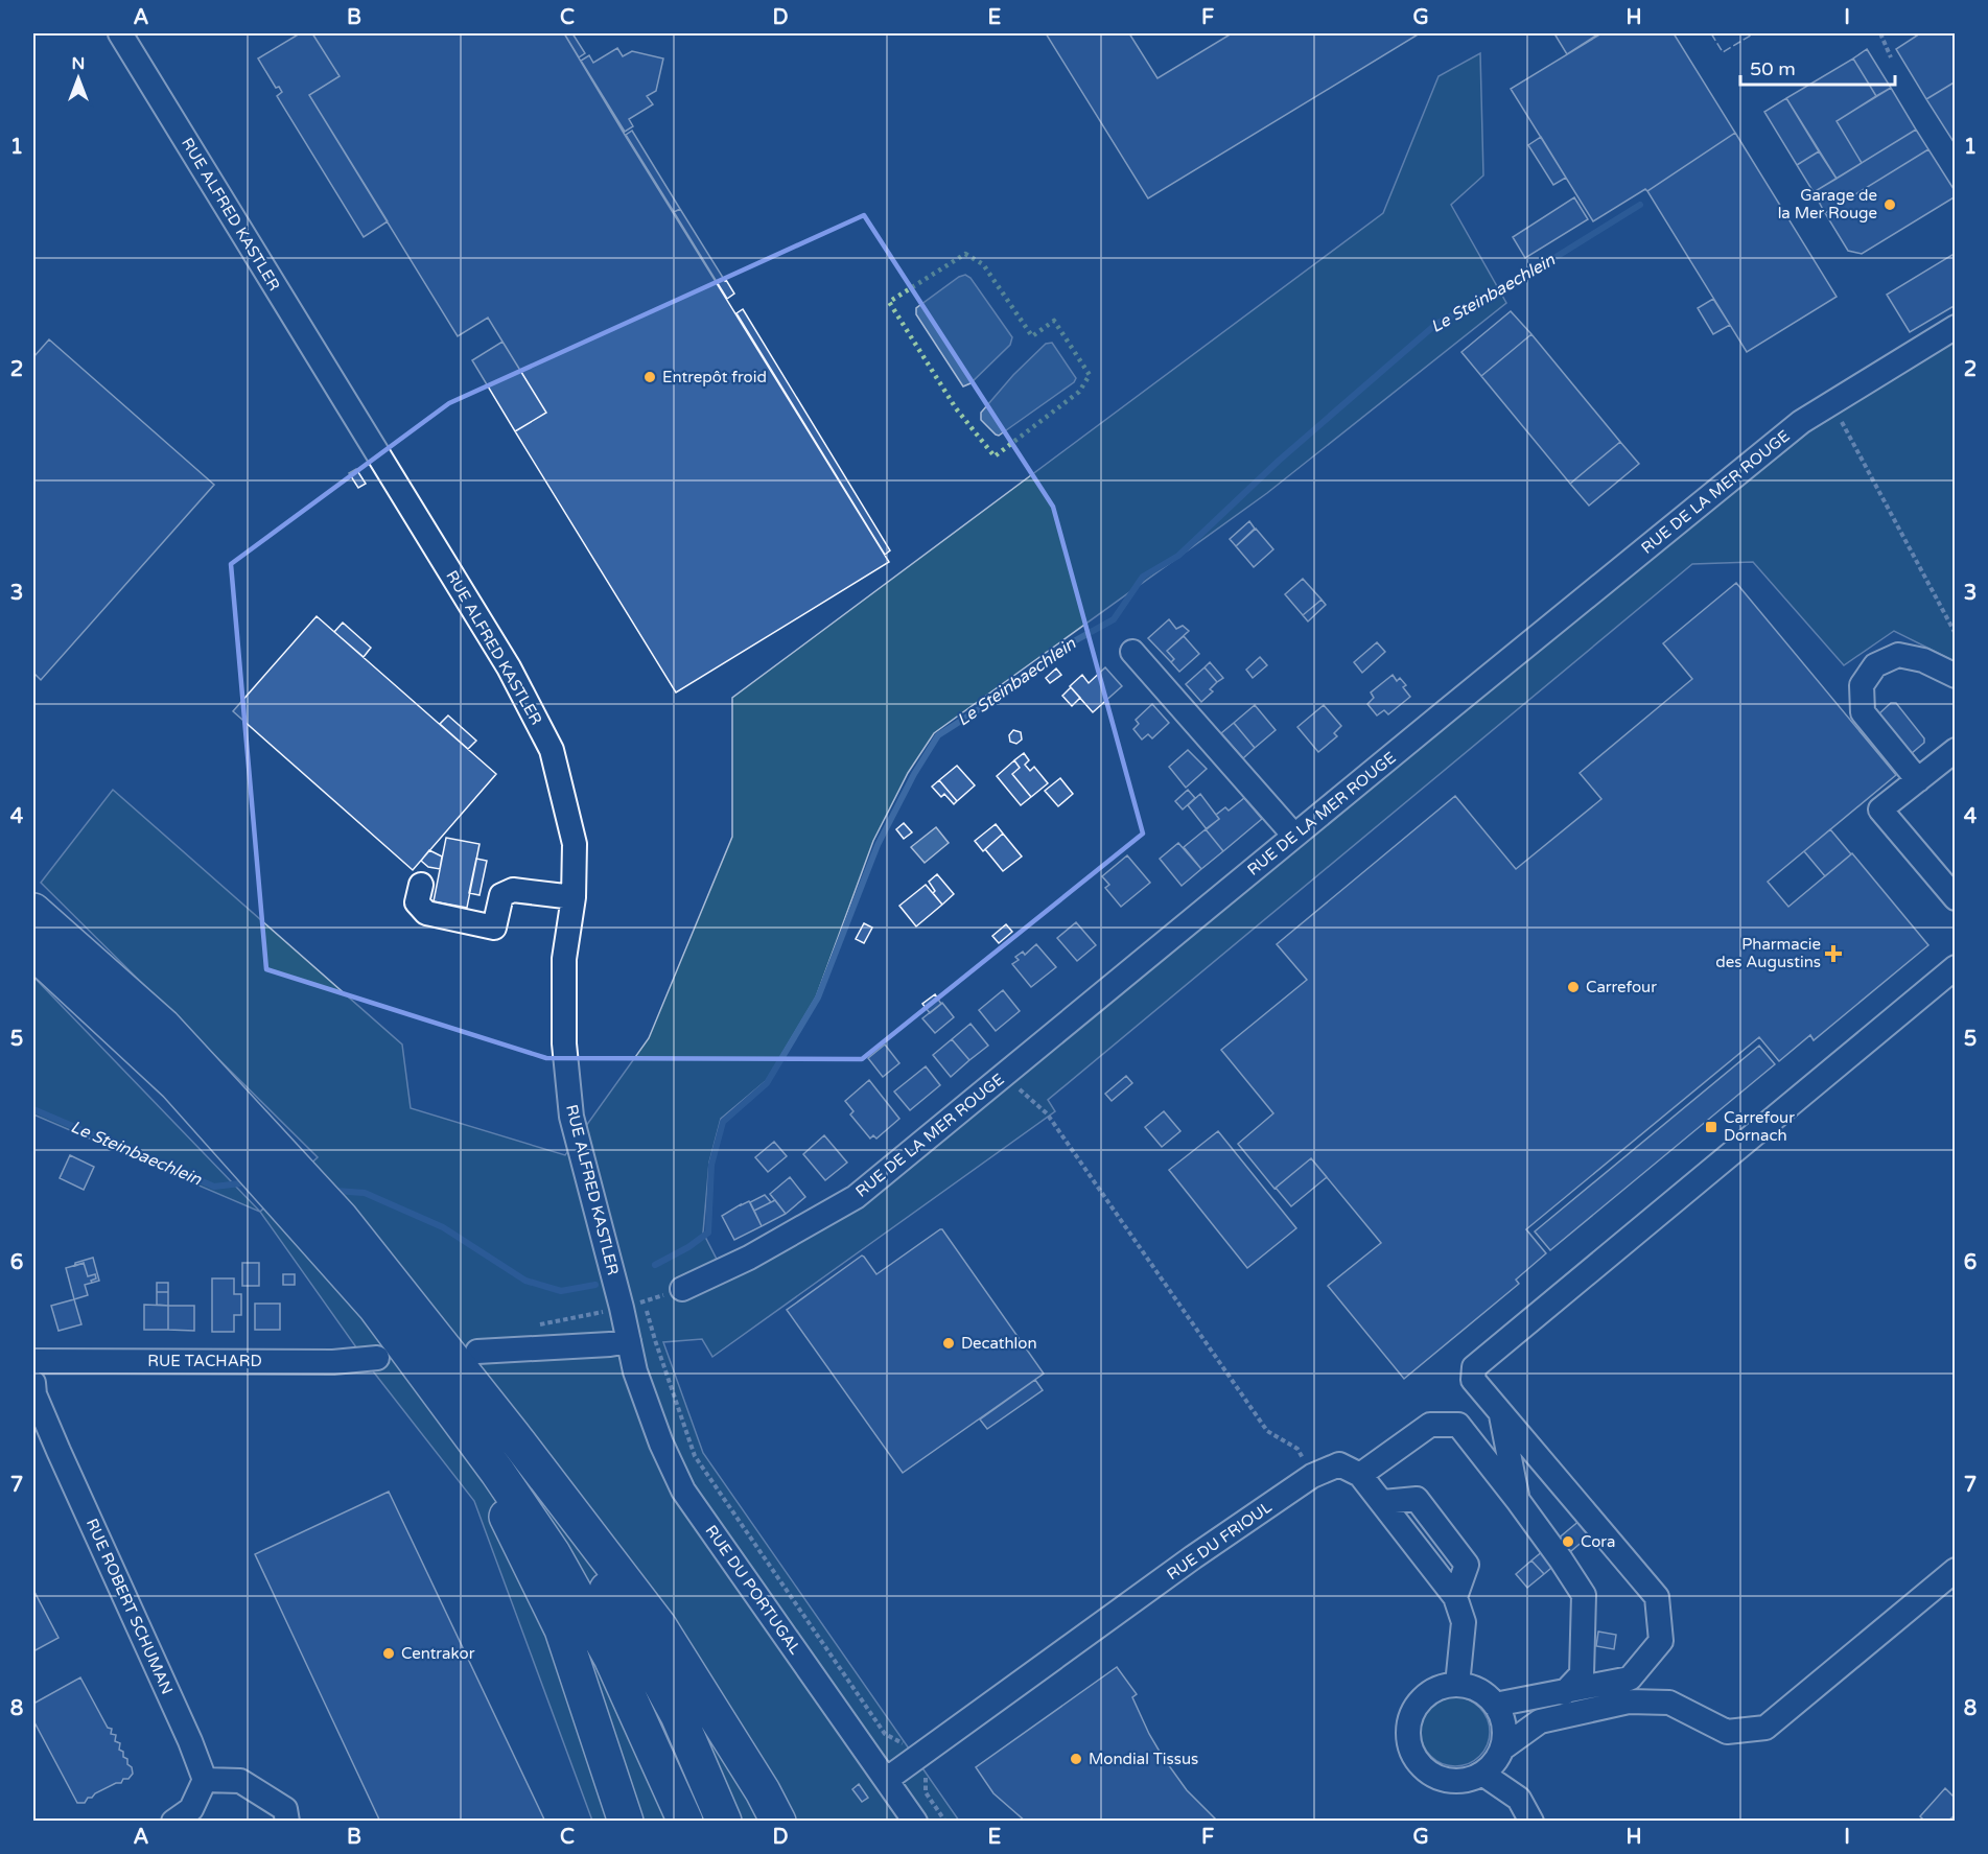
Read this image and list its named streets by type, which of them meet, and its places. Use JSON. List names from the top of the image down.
{
  "streets": {
    "street": [
      "RUE ALFRED KASTLER",
      "RUE DE LA MER ROUGE",
      "RUE TACHARD",
      "RUE DU FRIOUL",
      "RUE DU PORTUGAL",
      "RUE ROBERT SCHUMAN"
    ]
  },
  "crossings": [
    ["RUE ALFRED KASTLER", "RUE DU PORTUGAL"],
    ["RUE DU FRIOUL", "RUE DU PORTUGAL"]
  ],
  "water": ["Le Steinbaechlein"],
  "places": {
    "other": [
      "Garage de la Mer Rouge",
      "Entrepôt froid",
      "Carrefour",
      "Decathlon",
      "Cora",
      "Centrakor",
      "Mondial Tissus"
    ],
    "health": ["Pharmacie des Augustins"],
    "transit": ["Carrefour Dornach"]
  },
  "scale_bar": "50 m",
  "north": "top",
  "grid": {
    "columns": [
      "A",
      "B",
      "C",
      "D",
      "E",
      "F",
      "G",
      "H",
      "I"
    ],
    "rows": [
      "1",
      "2",
      "3",
      "4",
      "5",
      "6",
      "7",
      "8"
    ]
  }
}
